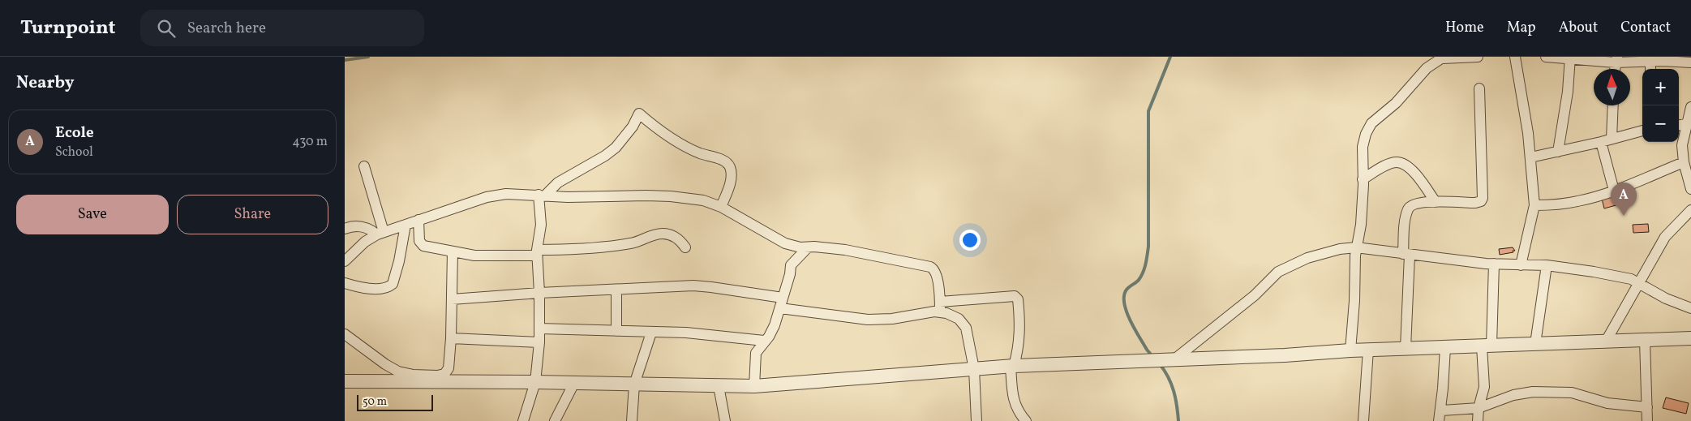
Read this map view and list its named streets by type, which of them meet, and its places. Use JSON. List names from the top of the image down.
{
  "scale_bar": "50 m",
  "north": "top",
  "page": {
    "header": "Turnpoint",
    "search": "Search here",
    "nav": [
      "Home",
      "Map",
      "About",
      "Contact"
    ],
    "heading": "Nearby",
    "map_buttons": ["+", "−"],
    "list": [
      {
        "mark": "A",
        "name": "Ecole",
        "note": "School",
        "value": "430 m"
      }
    ],
    "buttons": ["Save", "Share"],
    "pins": "A",
    "scale": "50 m"
  }
}
